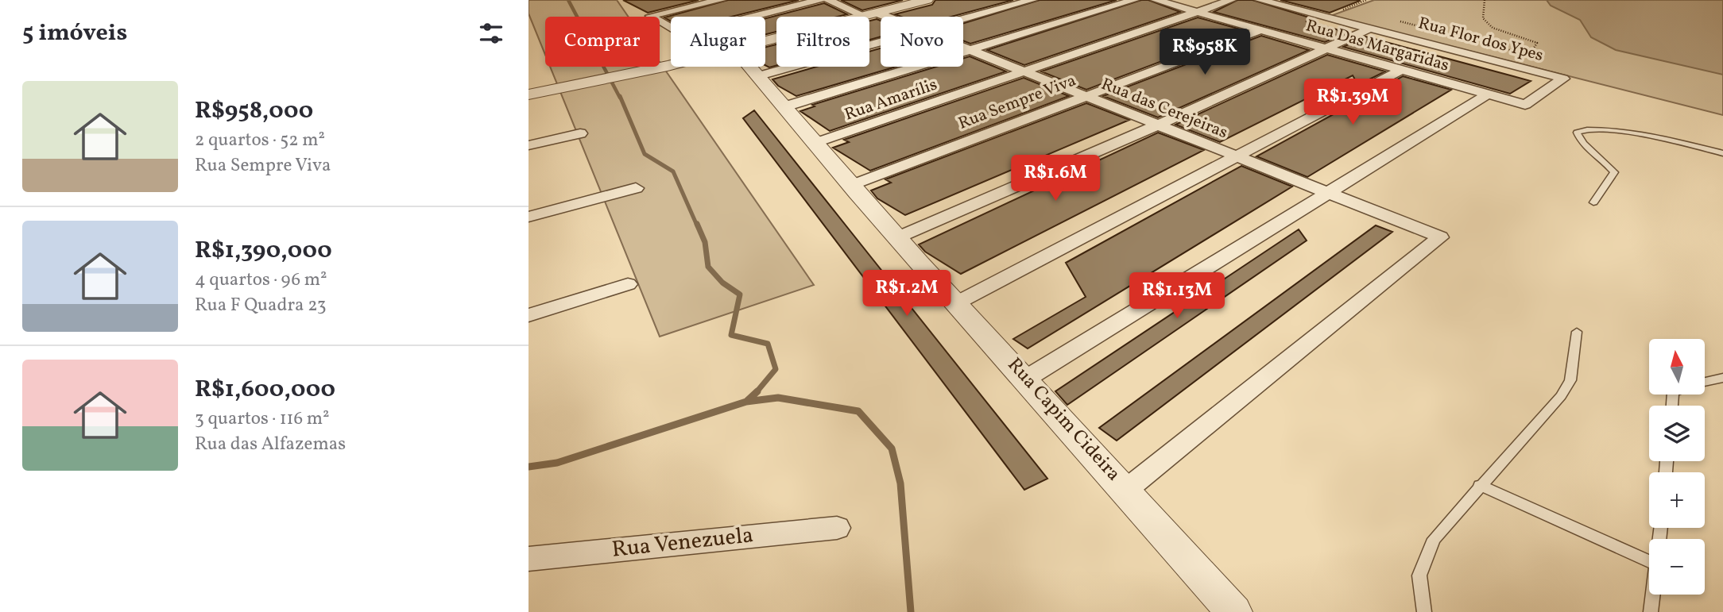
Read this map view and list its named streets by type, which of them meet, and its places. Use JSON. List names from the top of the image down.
{
  "streets": {
    "street": [
      "Rua Flor dos Ypes",
      "Rua Das Margaridas",
      "Rua Amarílis",
      "Rua Sempre Viva",
      "Rua das Cerejeiras",
      "Rua Capim Cideira",
      "Rua Venezuela"
    ]
  },
  "crossings": [
    ["Rua Flor dos Ypes", "Rua Das Margaridas"],
    ["Rua Das Margaridas", "Rua Amarílis"],
    ["Rua Das Margaridas", "Rua Sempre Viva"],
    ["Rua Amarílis", "Rua das Cerejeiras"],
    ["Rua Amarílis", "Rua Capim Cideira"],
    ["Rua Sempre Viva", "Rua das Cerejeiras"],
    ["Rua Sempre Viva", "Rua Capim Cideira"],
    ["Rua das Cerejeiras", "Rua Capim Cideira"]
  ],
  "north": "top",
  "page": {
    "heading": "5 imóveis",
    "chip": [
      "Comprar",
      "Alugar",
      "Filtros",
      "Novo"
    ],
    "price": [
      "R$958K",
      "R$1.39M",
      "R$1.6M",
      "R$1.2M",
      "R$1.13M"
    ],
    "list": [
      {
        "name": "R$958,000",
        "note": "2 quartos · 52 m² · Rua Sempre Viva"
      },
      {
        "name": "R$1,390,000",
        "note": "4 quartos · 96 m² · Rua F Quadra 23"
      },
      {
        "name": "R$1,600,000",
        "note": "3 quartos · 116 m² · Rua das Alfazemas"
      }
    ],
    "map_buttons": ["+", "−"]
  }
}
